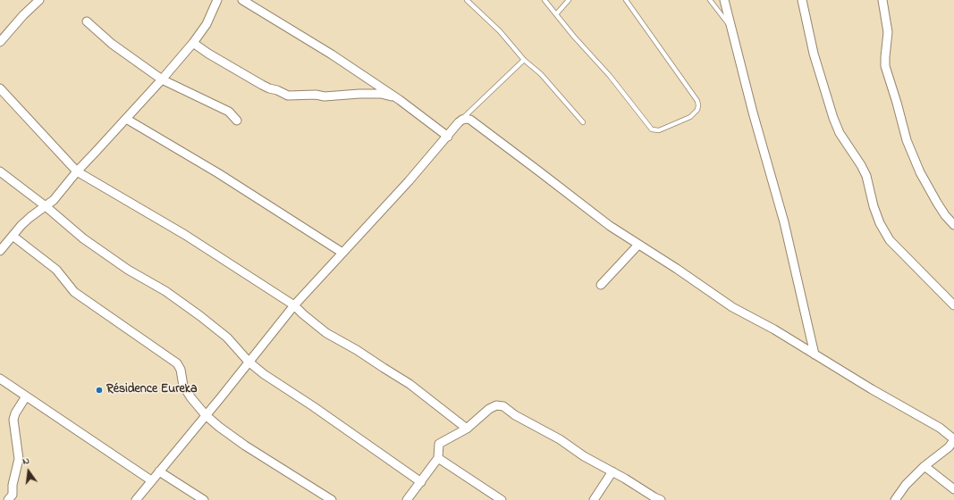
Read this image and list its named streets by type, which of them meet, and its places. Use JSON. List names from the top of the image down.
{
  "places": ["Résidence Eureka"],
  "north": "top"
}
